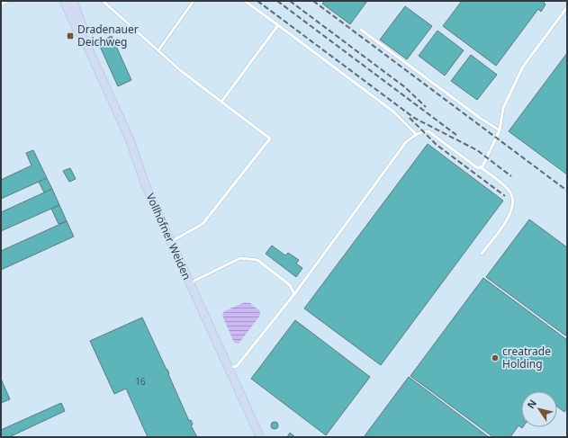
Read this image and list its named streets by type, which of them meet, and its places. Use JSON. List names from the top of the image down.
{
  "streets": {
    "main road": ["Vollhöfner Weiden"]
  },
  "places": {
    "transit": ["Dradenauer Deichweg"],
    "other": ["creatrade Holding"]
  },
  "house_numbers": ["16"],
  "north": "top left"
}
